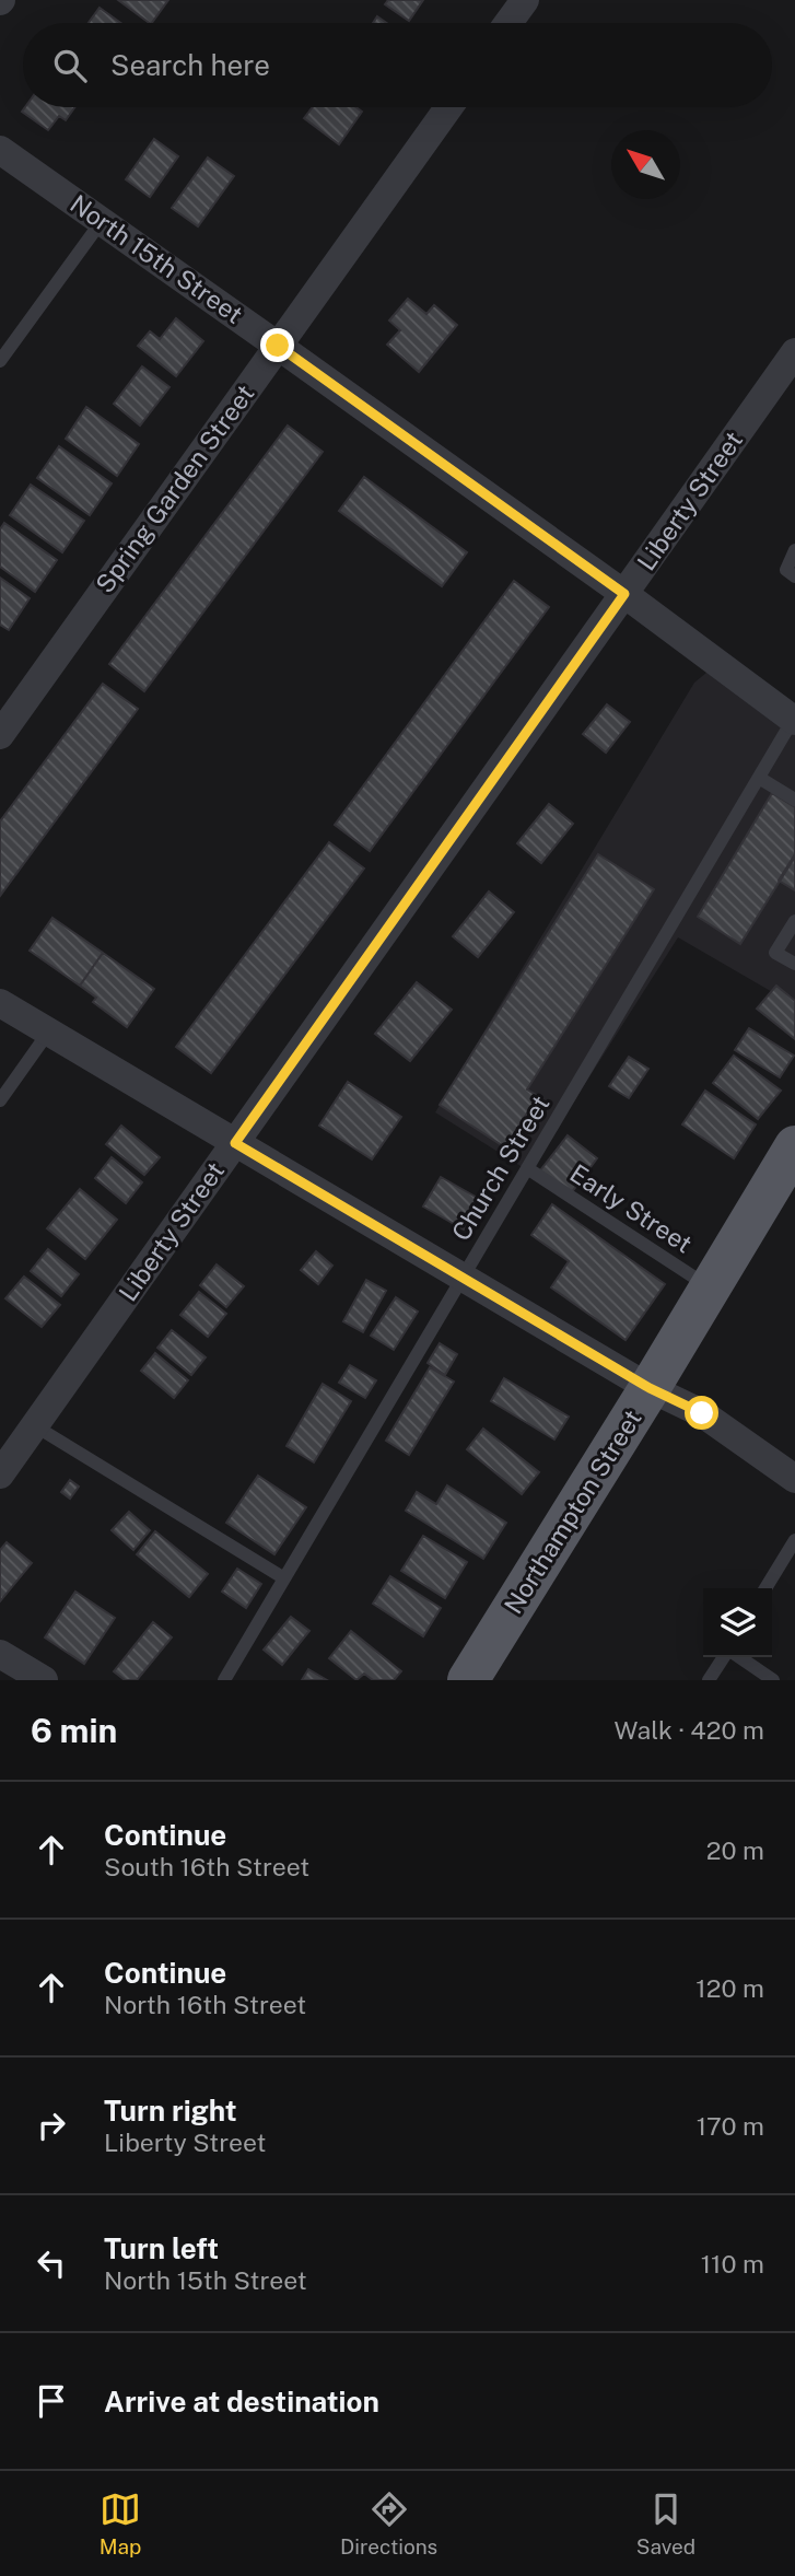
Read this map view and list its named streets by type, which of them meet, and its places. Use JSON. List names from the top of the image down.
{
  "streets": {
    "main road": ["Northampton Street"],
    "street": ["North 15th Street", "Spring Garden Street", "Liberty Street"],
    "lane": ["Church Street", "Early Street"]
  },
  "crossings": [
    ["North 15th Street", "Spring Garden Street"],
    ["North 15th Street", "Liberty Street"],
    ["North 15th Street", "Church Street"],
    ["Church Street", "Early Street"],
    ["Early Street", "Northampton Street"]
  ],
  "north": "top left",
  "page": {
    "search": "Search here",
    "heading": ["6 min", "Walk · 420 m"],
    "list": [
      ["Continue", "South 16th Street", "20 m"],
      ["Continue", "North 16th Street", "120 m"],
      ["Turn right", "Liberty Street", "170 m"],
      ["Turn left", "North 15th Street", "110 m"],
      "Arrive at destination"
    ],
    "nav": ["Map", "Directions", "Saved"]
  }
}
